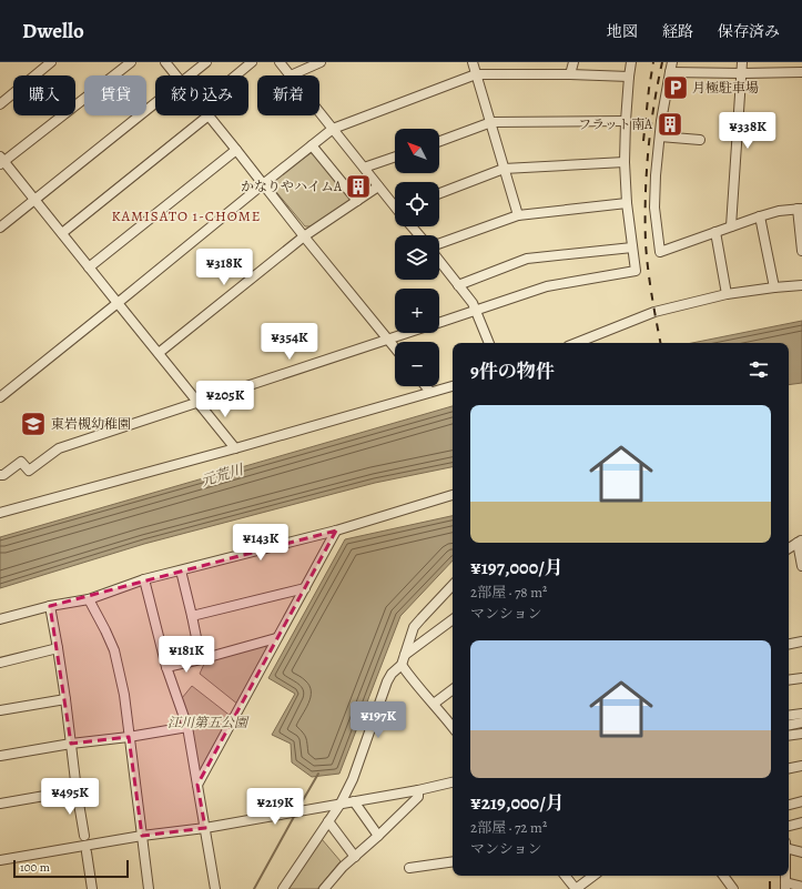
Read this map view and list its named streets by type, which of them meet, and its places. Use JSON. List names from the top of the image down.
{
  "districts": ["KAMISATO 1-CHOME"],
  "water": ["元荒川"],
  "parks": ["江川第五公園"],
  "places": {
    "parking": ["月極駐車場"],
    "building": ["フラット南A", "かなりやハイムA"],
    "school or university": ["東岩槻幼稚園"]
  },
  "scale_bar": "100 m",
  "north": "top left",
  "page": {
    "header": "Dwello",
    "nav": ["地図", "経路", "保存済み"],
    "chip": [
      "購入",
      "賃貸",
      "絞り込み",
      "新着"
    ],
    "price": [
      "¥338K",
      "¥318K",
      "¥354K",
      "¥205K",
      "¥143K",
      "¥181K",
      "¥197K",
      "¥495K",
      "¥219K"
    ],
    "map_buttons": ["+", "−"],
    "heading": "9件の物件",
    "list": [
      {
        "name": "¥197,000/月",
        "note": "2部屋 · 78 m² · マンション"
      },
      {
        "name": "¥219,000/月",
        "note": "2部屋 · 72 m² · マンション"
      }
    ],
    "scale": "100 m"
  }
}
